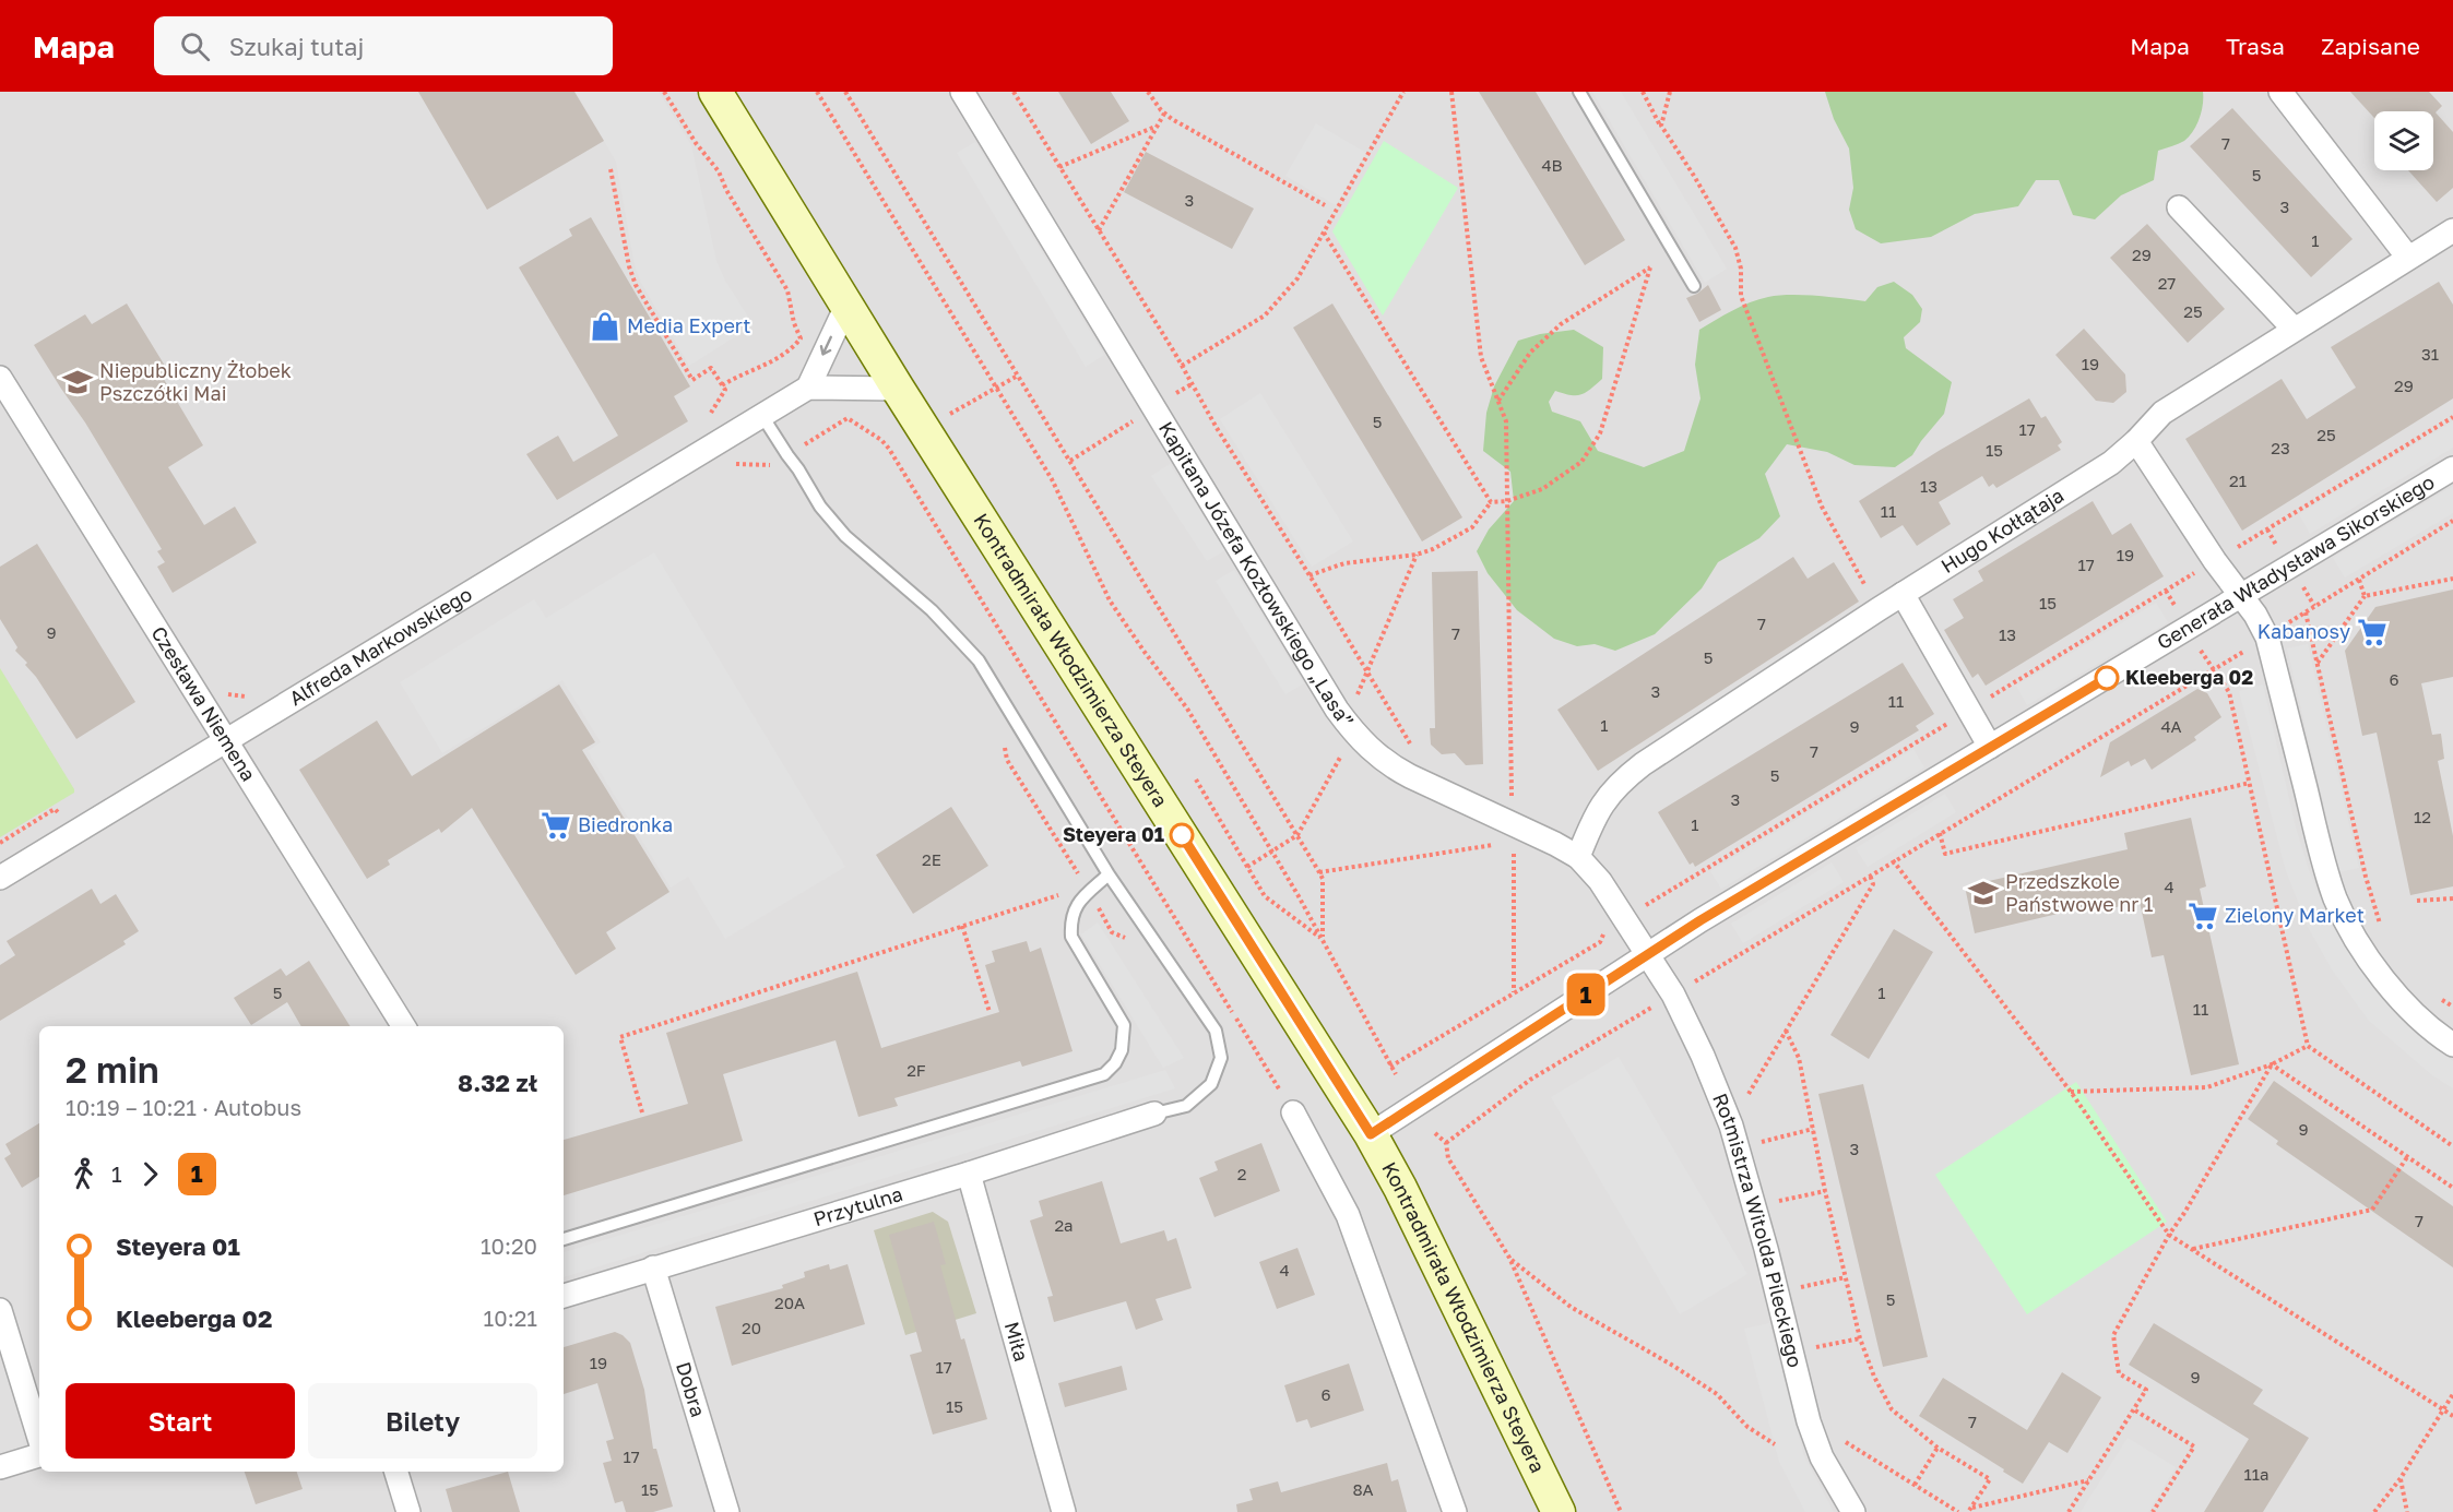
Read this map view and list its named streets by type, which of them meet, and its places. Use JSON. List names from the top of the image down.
{
  "streets": {
    "street": [
      "Hugo Kołłątaja",
      "Generała Władysława Sikorskiego",
      "Kapitana Józefa Kozłowskiego „Lasa”",
      "Alfreda Markowskiego",
      "Kontradmirała Włodzimierza Steyera",
      "Czesława Niemena",
      "Przytulna",
      "Rotmistrza Witolda Pileckiego",
      "Miła",
      "Dobra"
    ]
  },
  "crossings": [
    ["Hugo Kołłątaja", "Kapitana Józefa Kozłowskiego „Lasa”"],
    ["Generała Władysława Sikorskiego", "Kapitana Józefa Kozłowskiego „Lasa”"],
    ["Generała Władysława Sikorskiego", "Kontradmirała Włodzimierza Steyera"],
    ["Generała Władysława Sikorskiego", "Rotmistrza Witolda Pileckiego"],
    ["Kapitana Józefa Kozłowskiego „Lasa”", "Rotmistrza Witolda Pileckiego"],
    ["Alfreda Markowskiego", "Czesława Niemena"],
    ["Przytulna", "Miła"],
    ["Przytulna", "Dobra"]
  ],
  "places": {
    "shop": ["Media Expert"],
    "school or university": ["Niepubliczny Żłobek Pszczółki Mai", "Przedszkole Państwowe nr 1"],
    "supermarket": ["Kabanosy", "Biedronka", "Zielony Market"],
    "other": ["Kleeberga 02", "Steyera 01"]
  },
  "lines": ["bus line 1"],
  "house_numbers": [
    "7",
    "4B",
    "5",
    "3",
    "3",
    "1",
    "29",
    "27",
    "25",
    "31",
    "19",
    "29",
    "5",
    "17",
    "25",
    "23",
    "15",
    "21",
    "13",
    "11",
    "19",
    "17",
    "15",
    "7",
    "9",
    "7",
    "13",
    "5",
    "6",
    "3",
    "11",
    "1",
    "9",
    "4A",
    "7",
    "5",
    "3",
    "12",
    "1",
    "2E",
    "4",
    "5",
    "1",
    "11",
    "2F",
    "9",
    "3",
    "2",
    "7",
    "2a",
    "4",
    "5",
    "20A",
    "20",
    "19",
    "17",
    "9",
    "6",
    "15",
    "7",
    "17",
    "11a",
    "15",
    "8A"
  ],
  "page": {
    "header": "Mapa",
    "search": "Szukaj tutaj",
    "nav": ["Mapa", "Trasa", "Zapisane"],
    "on_map": "1",
    "heading": ["2 min", "10:19 – 10:21 · Autobus", "8.32 zł"],
    "legs": ["1", "1"],
    "list": [
      {
        "name": "Steyera 01",
        "value": "10:20"
      },
      {
        "name": "Kleeberga 02",
        "value": "10:21"
      }
    ],
    "buttons": ["Start", "Bilety"]
  }
}
